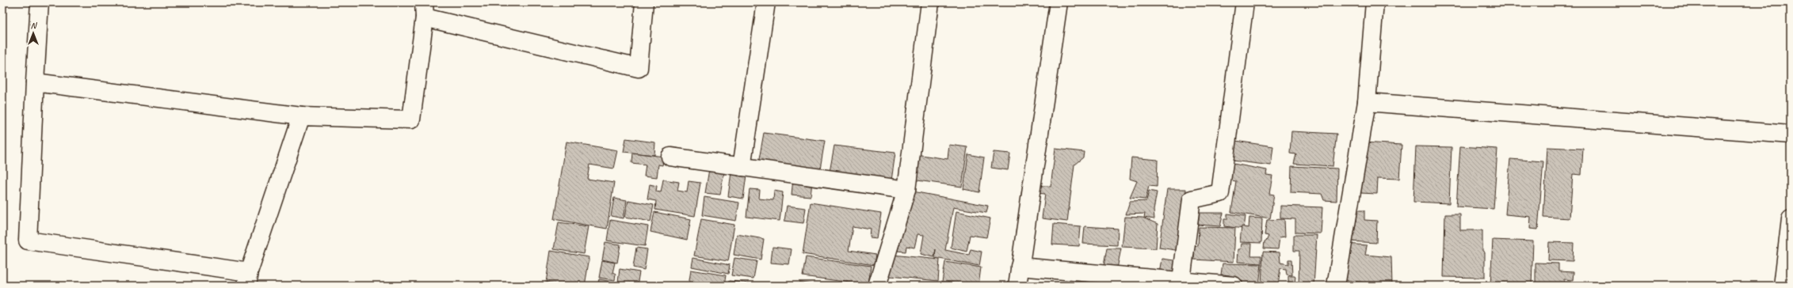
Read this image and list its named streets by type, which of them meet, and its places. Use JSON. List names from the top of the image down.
{
  "north": "top"
}
